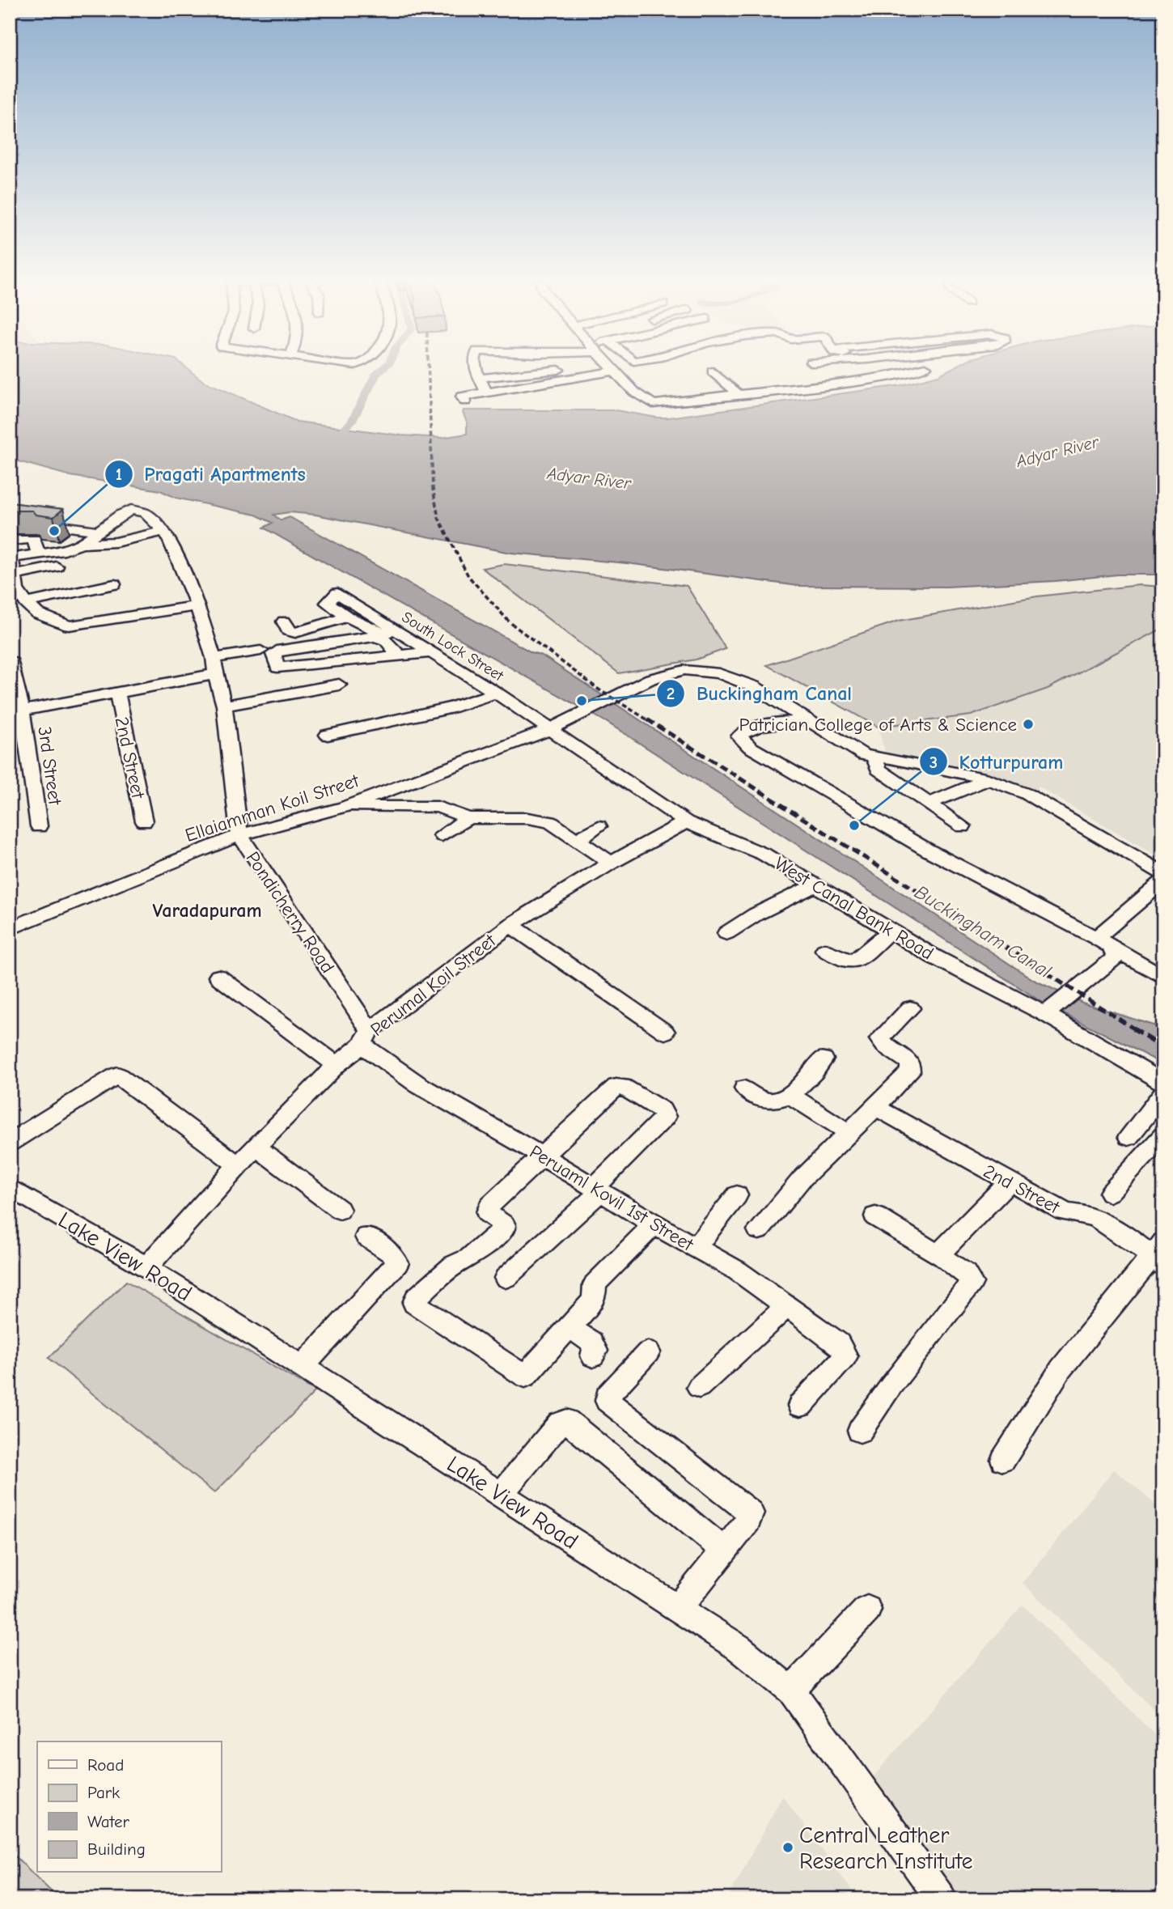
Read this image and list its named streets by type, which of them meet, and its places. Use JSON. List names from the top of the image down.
{
  "streets": {
    "street": [
      "South Lock Street",
      "2nd Street",
      "3rd Street",
      "Ellaiamman Koil Street",
      "West Canal Bank Road",
      "Pondicherry Road",
      "Perumal Koil Street",
      "Peruaml Kovil 1st Street",
      "Lake View Road"
    ]
  },
  "crossings": [
    ["South Lock Street", "Ellaiamman Koil Street"],
    ["South Lock Street", "West Canal Bank Road"],
    ["Ellaiamman Koil Street", "West Canal Bank Road"],
    ["Ellaiamman Koil Street", "Pondicherry Road"],
    ["West Canal Bank Road", "Perumal Koil Street"],
    ["Pondicherry Road", "Perumal Koil Street"],
    ["Pondicherry Road", "Peruaml Kovil 1st Street"],
    ["Perumal Koil Street", "Peruaml Kovil 1st Street"],
    ["Perumal Koil Street", "Lake View Road"]
  ],
  "districts": ["Varadapuram"],
  "water": ["Adyar River", "Buckingham Canal"],
  "places": [
    "Pragati Apartments",
    "Buckingham Canal",
    "Patrician College of Arts & Science",
    "Kotturpuram",
    "Central Leather Research Institute"
  ],
  "legend": [
    "Road",
    "Park",
    "Water",
    "Building"
  ]
}
